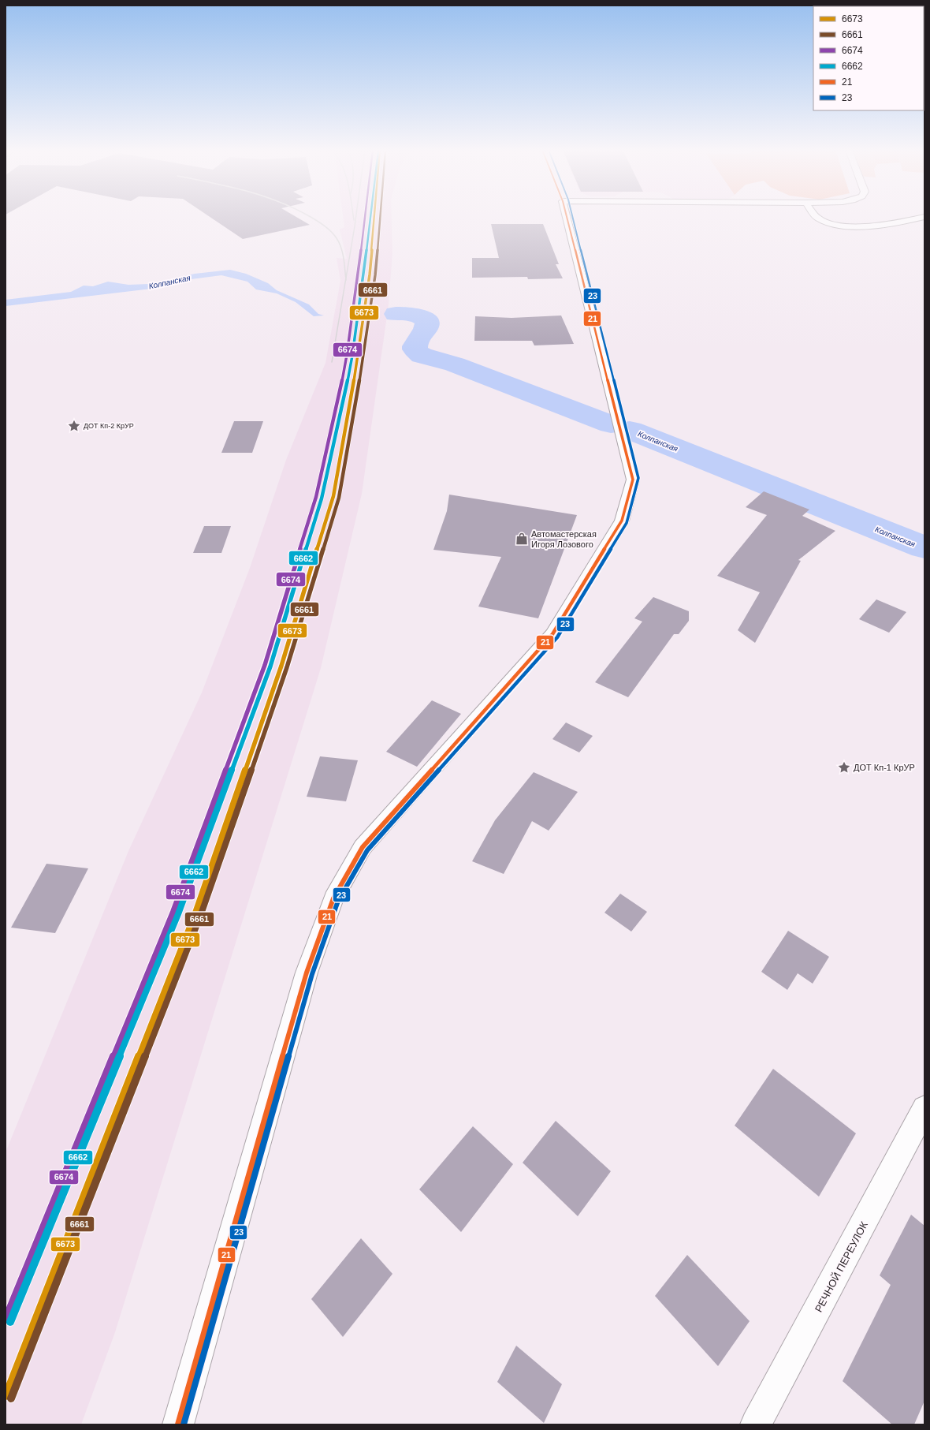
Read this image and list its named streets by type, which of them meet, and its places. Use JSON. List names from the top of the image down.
{
  "streets": {
    "street": ["РЕЧНОЙ ПЕРЕУЛОК"]
  },
  "water": ["Колпанская"],
  "places": {
    "place": ["ДОТ Кп-2 КрУР", "ДОТ Кп-1 КрУР"],
    "shop": ["Автомастерская Игоря Лозового"]
  },
  "lines": [
    "transit line 6673",
    "transit line 6661",
    "transit line 6674",
    "transit line 6662",
    "transit line 21",
    "transit line 23"
  ],
  "legend": [
    "6673",
    "6661",
    "6674",
    "6662",
    "21",
    "23"
  ]
}
